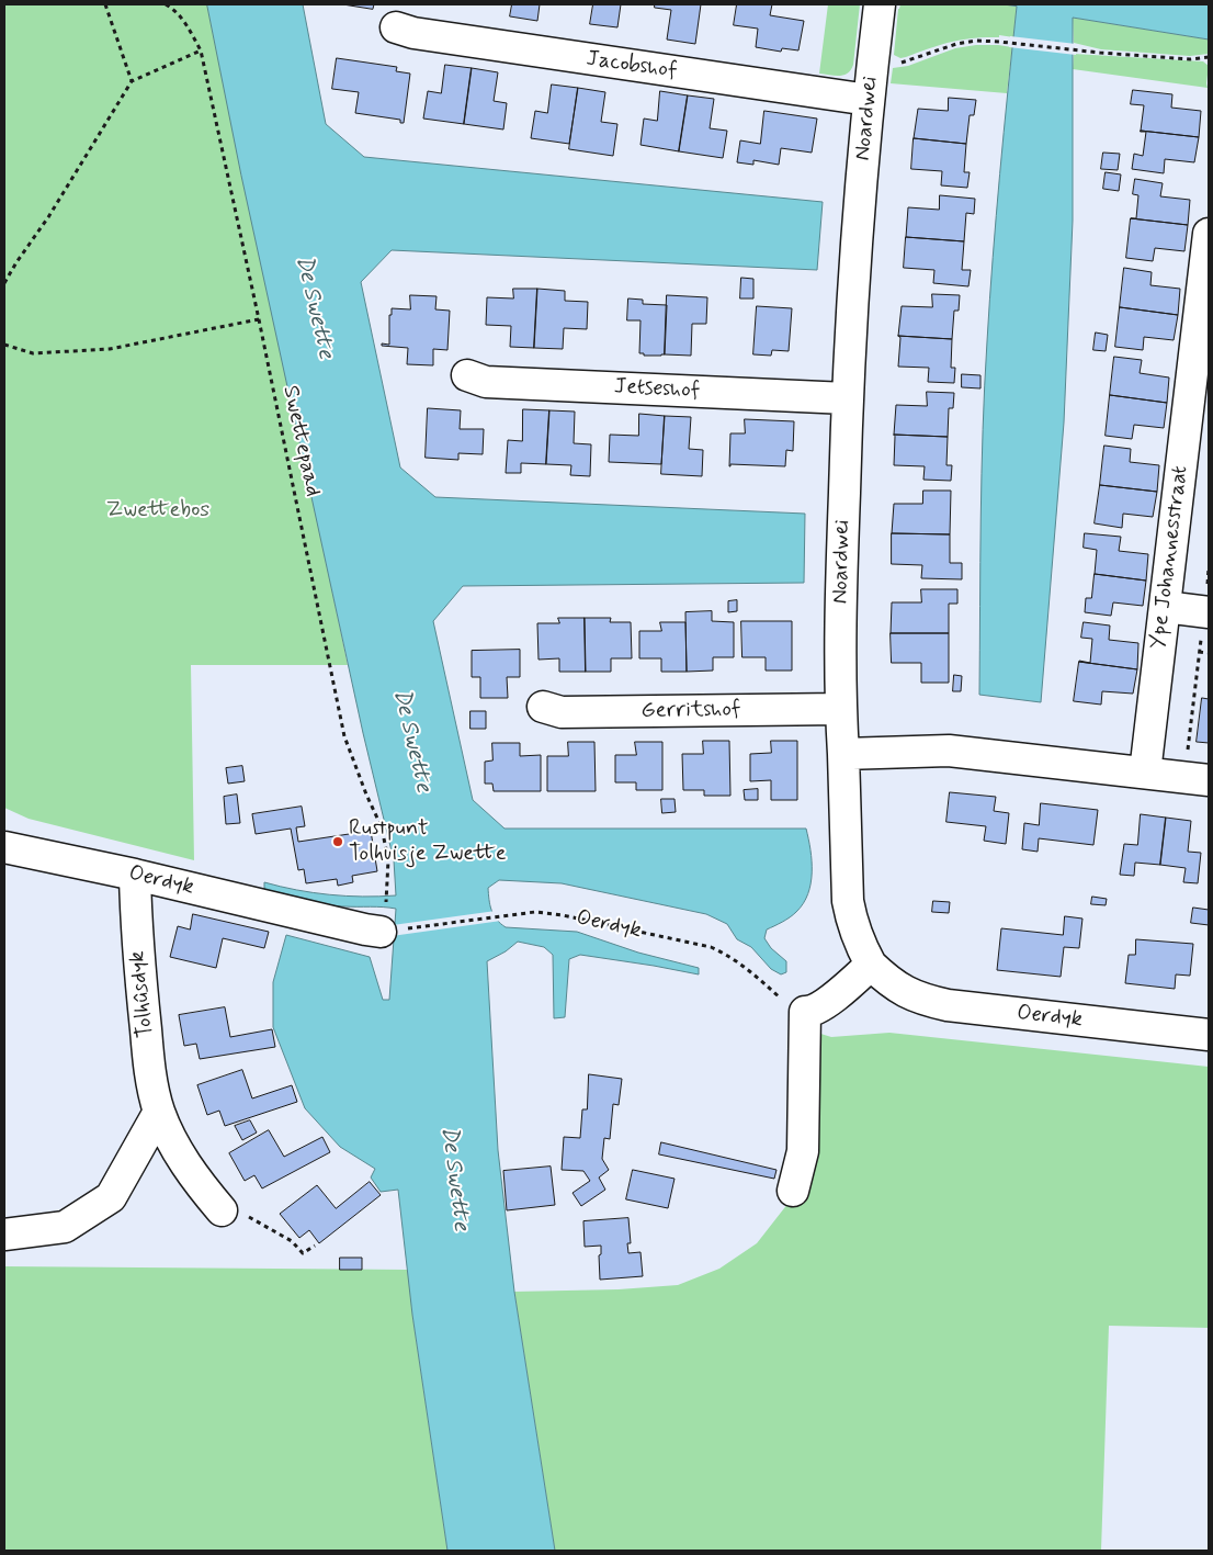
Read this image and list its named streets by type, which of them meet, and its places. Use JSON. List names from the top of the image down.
{
  "streets": {
    "street": [
      "Jacobshof",
      "Noardwei",
      "Jetseshof",
      "Ype Johannesstraat",
      "Gerritshof",
      "Oerdyk",
      "Tolhûsdyk"
    ],
    "path": ["Swettepaad"]
  },
  "crossings": [
    ["Jacobshof", "Noardwei"],
    ["Noardwei", "Jetseshof"],
    ["Noardwei", "Gerritshof"],
    ["Noardwei", "Oerdyk"],
    ["Oerdyk", "Tolhûsdyk"]
  ],
  "water": ["De Swette"],
  "parks": ["Zwettebos"],
  "places": ["Rustpunt Tolhuisje Zwette"]
}
